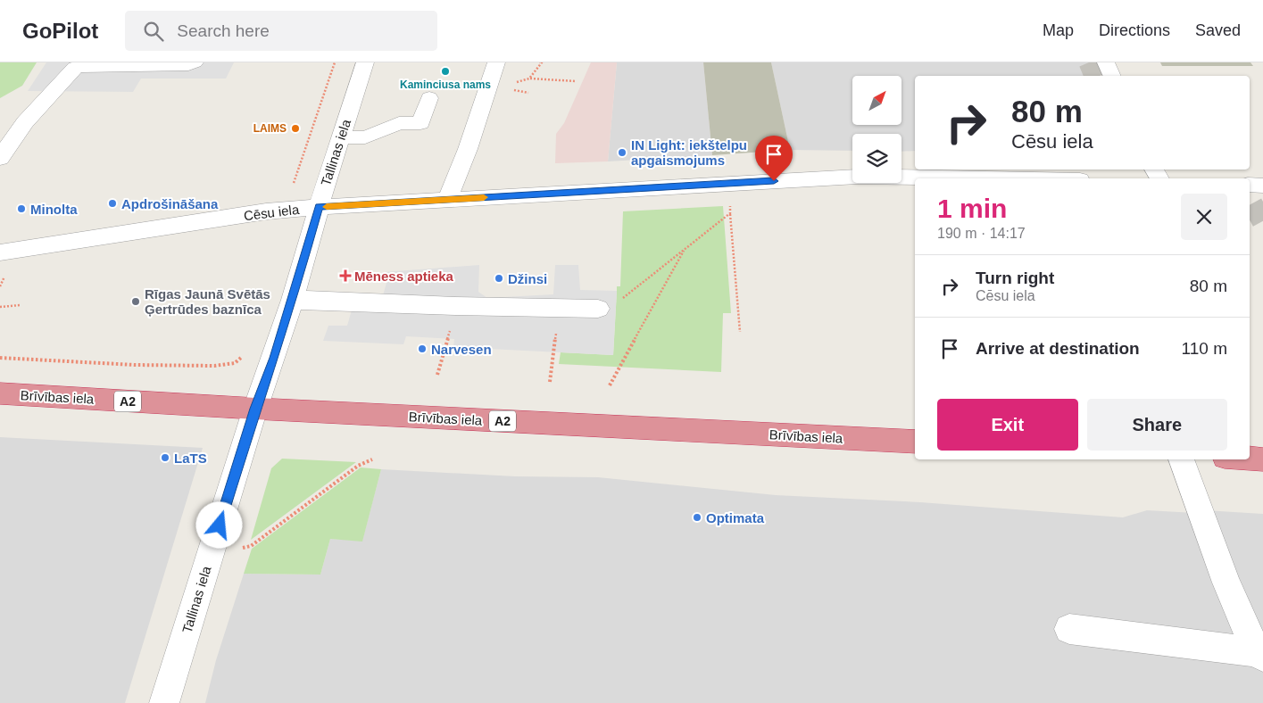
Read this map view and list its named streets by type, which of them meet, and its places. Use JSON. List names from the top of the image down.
{
  "streets": {
    "highway": ["Brīvības iela", "A2"],
    "street": ["Tallinas iela", "Cēsu iela"]
  },
  "crossings": [
    ["Tallinas iela", "Cēsu iela"],
    ["Tallinas iela", "Brīvības iela"]
  ],
  "places": {
    "other": [
      "Kaminciusa nams",
      "LAIMS",
      "IN Light: iekštelpu apgaismojums",
      "Apdrošināšana",
      "Minolta",
      "Džinsi",
      "Rīgas Jaunā Svētās Ģertrūdes baznīca",
      "Narvesen",
      "LaTS",
      "Optimata"
    ],
    "health": ["Mēness aptieka"]
  },
  "north": "top right",
  "page": {
    "header": "GoPilot",
    "search": "Search here",
    "nav": ["Map", "Directions", "Saved"],
    "turn": ["80 m", "Cēsu iela"],
    "heading": ["1 min", "190 m · 14:17"],
    "list": [
      {
        "name": "Turn right",
        "note": "Cēsu iela",
        "value": "80 m"
      },
      {
        "name": "Arrive at destination",
        "value": "110 m"
      }
    ],
    "buttons": ["Exit", "Share"]
  }
}
